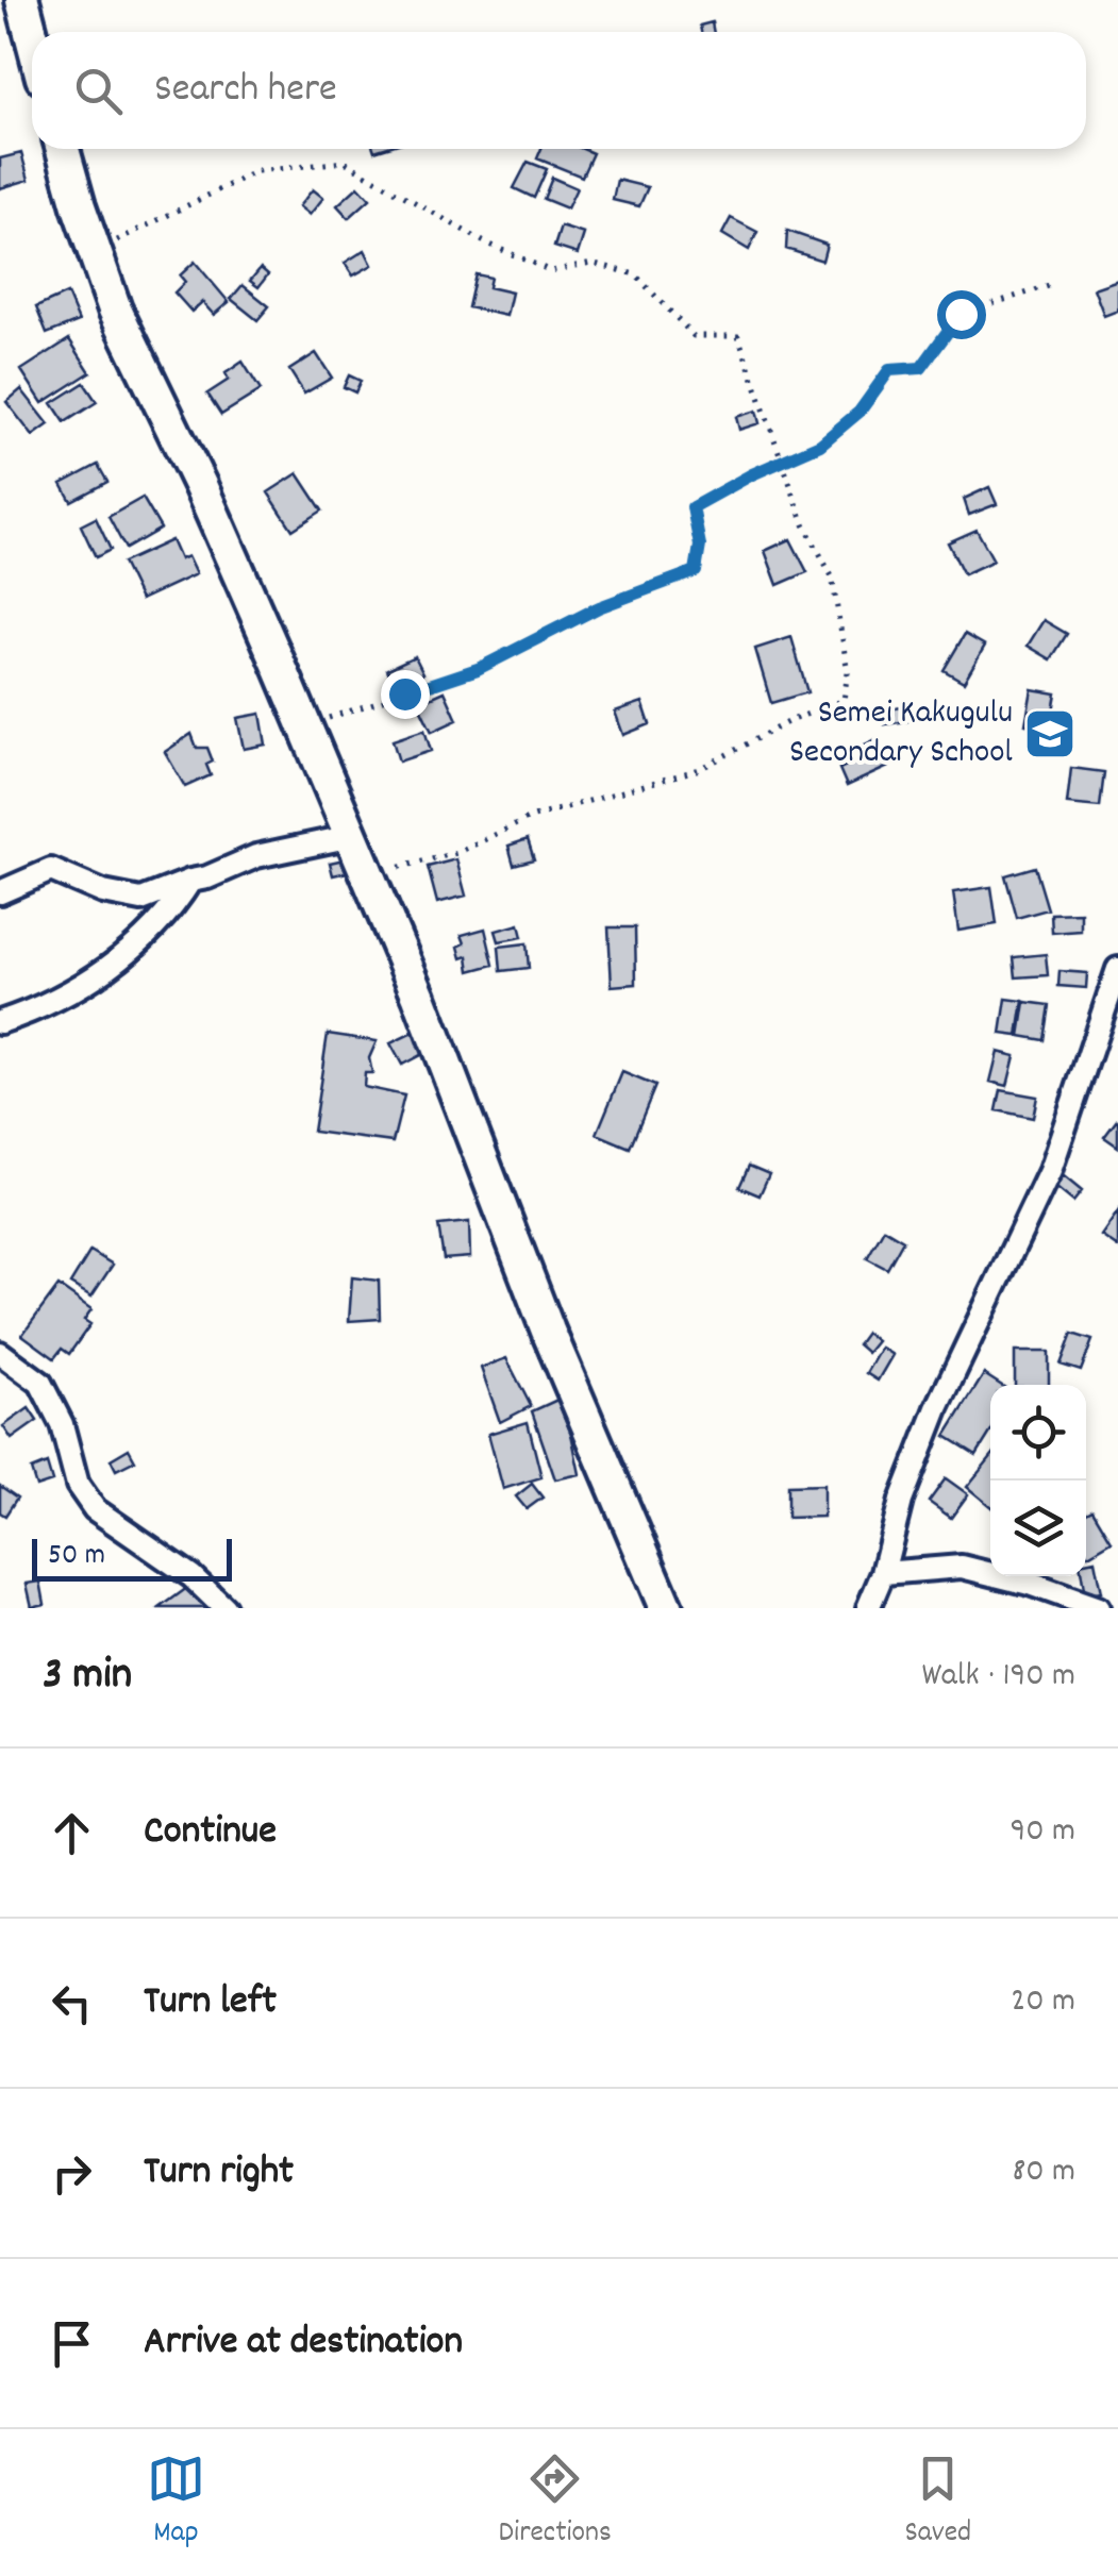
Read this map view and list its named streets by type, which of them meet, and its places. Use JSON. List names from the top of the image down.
{
  "places": {
    "school or university": ["Semei Kakugulu Secondary School"]
  },
  "scale_bar": "50 m",
  "page": {
    "search": "Search here",
    "scale": "50 m",
    "heading": ["3 min", "Walk · 190 m"],
    "list": [
      ["Continue", "90 m"],
      ["Turn left", "20 m"],
      ["Turn right", "80 m"],
      "Arrive at destination"
    ],
    "nav": ["Map", "Directions", "Saved"]
  }
}
